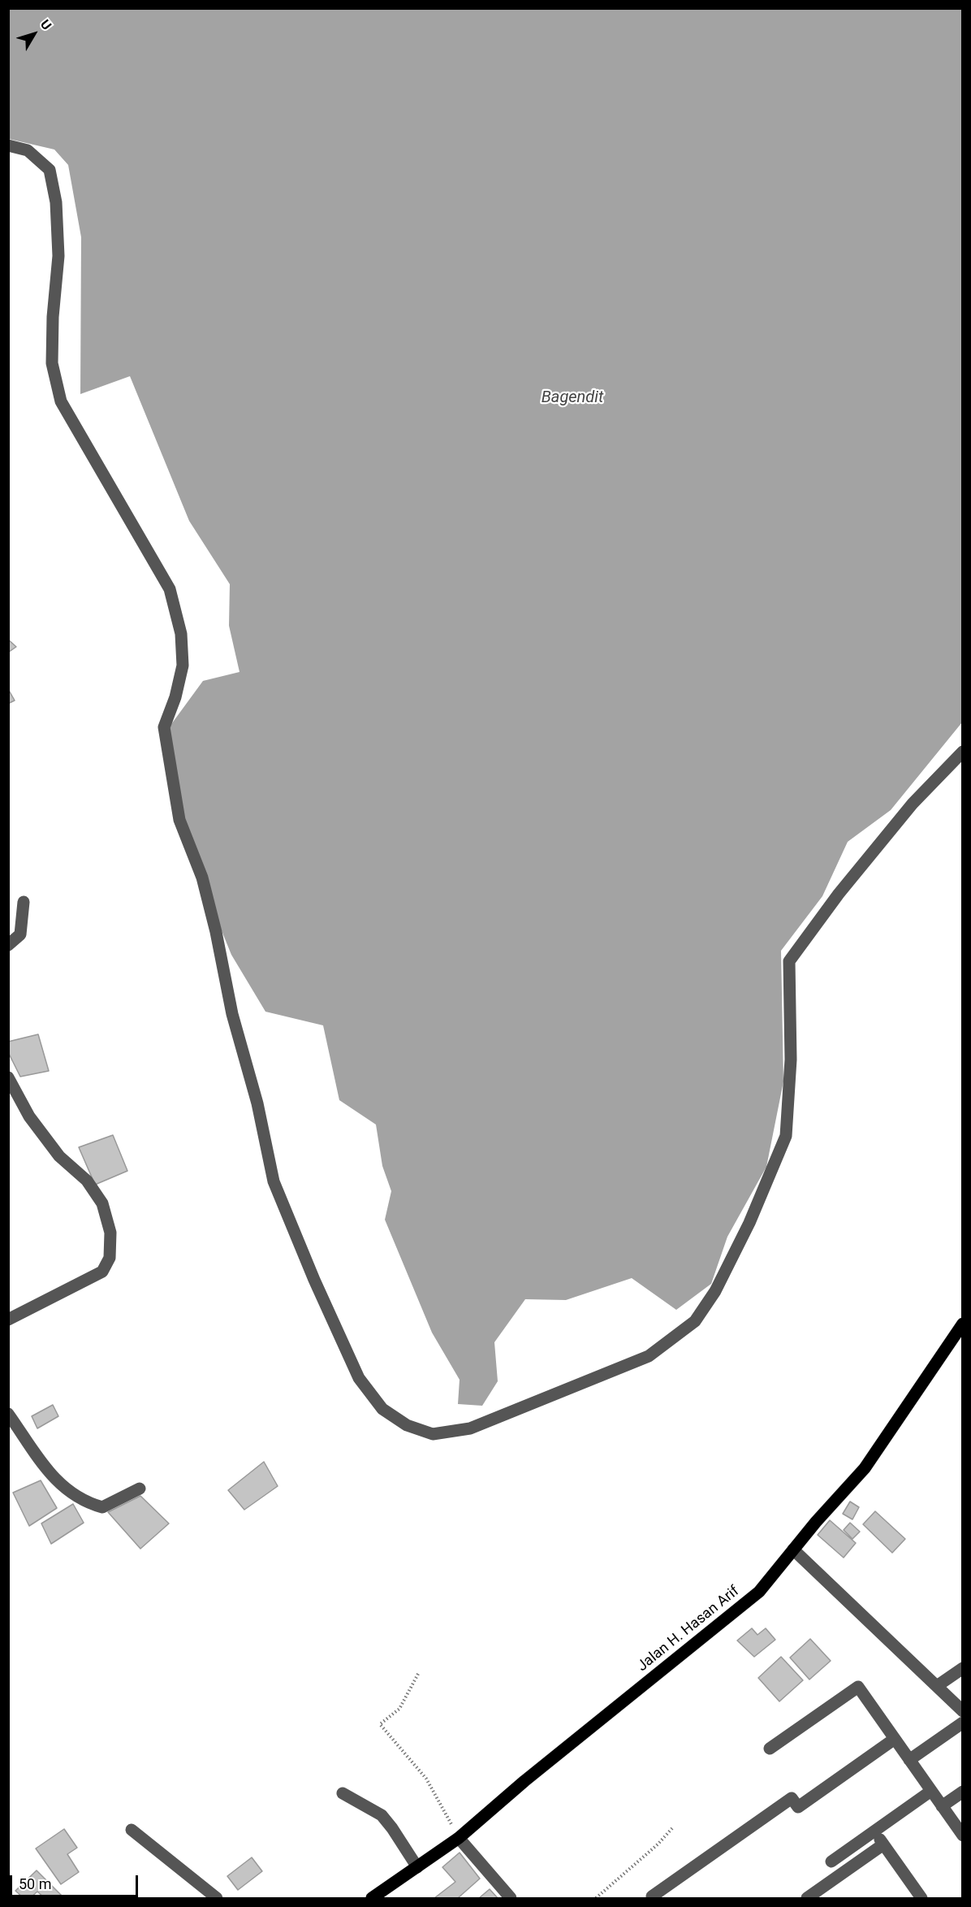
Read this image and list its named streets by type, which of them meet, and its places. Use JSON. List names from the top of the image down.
{
  "streets": {
    "main road": ["Jalan H. Hasan Arif"]
  },
  "water": ["Bagendit"],
  "scale_bar": "50 m",
  "north": "top right"
}
